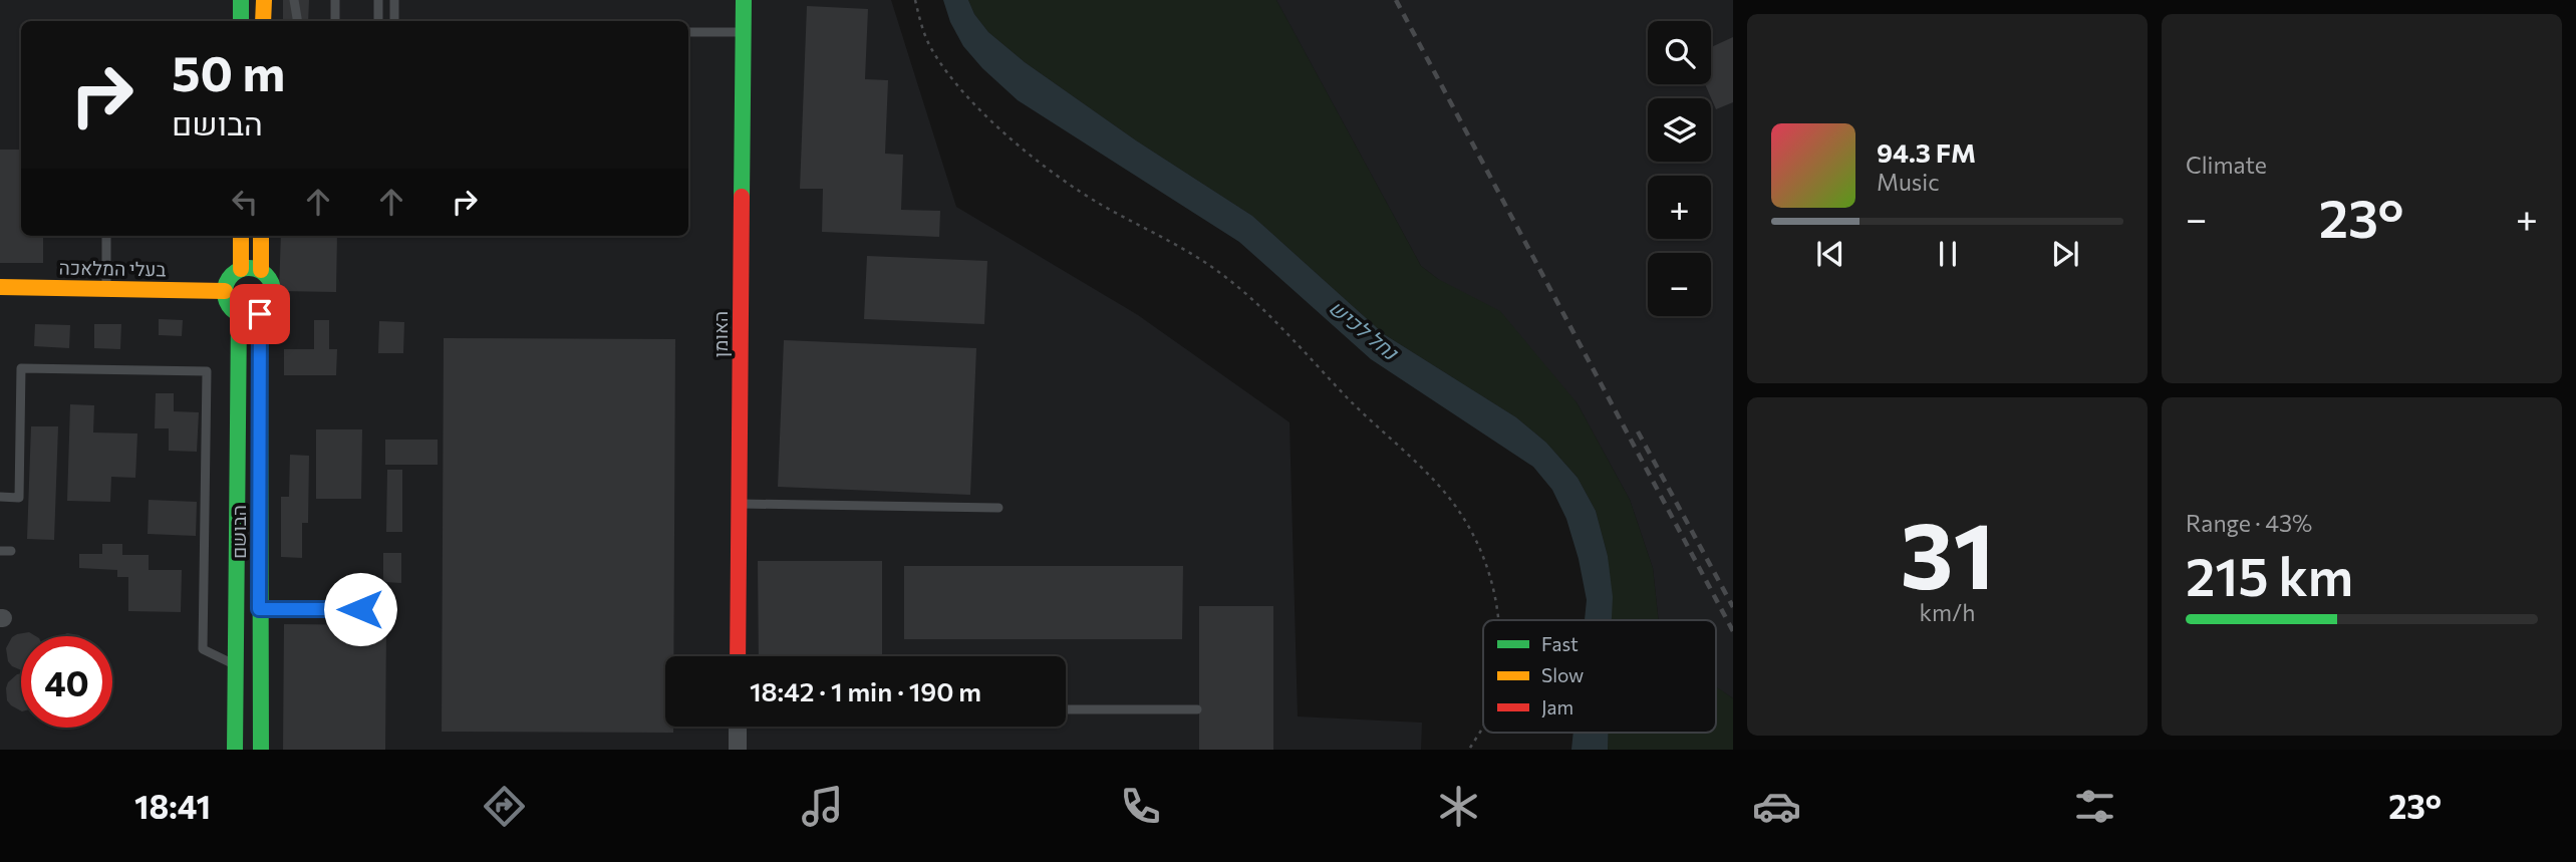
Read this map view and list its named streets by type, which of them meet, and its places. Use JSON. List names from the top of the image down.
{
  "streets": {
    "street": ["בעלי המלאכה", "האומן", "הבושם"]
  },
  "crossings": [
    ["בעלי המלאכה", "הבושם"]
  ],
  "water": ["נחל לכיש"],
  "legend": ["Fast", "Slow", "Jam"],
  "page": {
    "tile": [
      "Climate",
      ["31", "km/h"],
      ["Range · 43%", "215 km"]
    ],
    "map_buttons": ["+", "−"],
    "turn": ["50 m", "הבושם"],
    "song": ["94.3 FM", "Music"],
    "heat": ["−", "23°", "+"],
    "limit": "40",
    "trip": "18:42 · 1 min · 190 m",
    "tabs": ["18:41", "23°"]
  }
}
